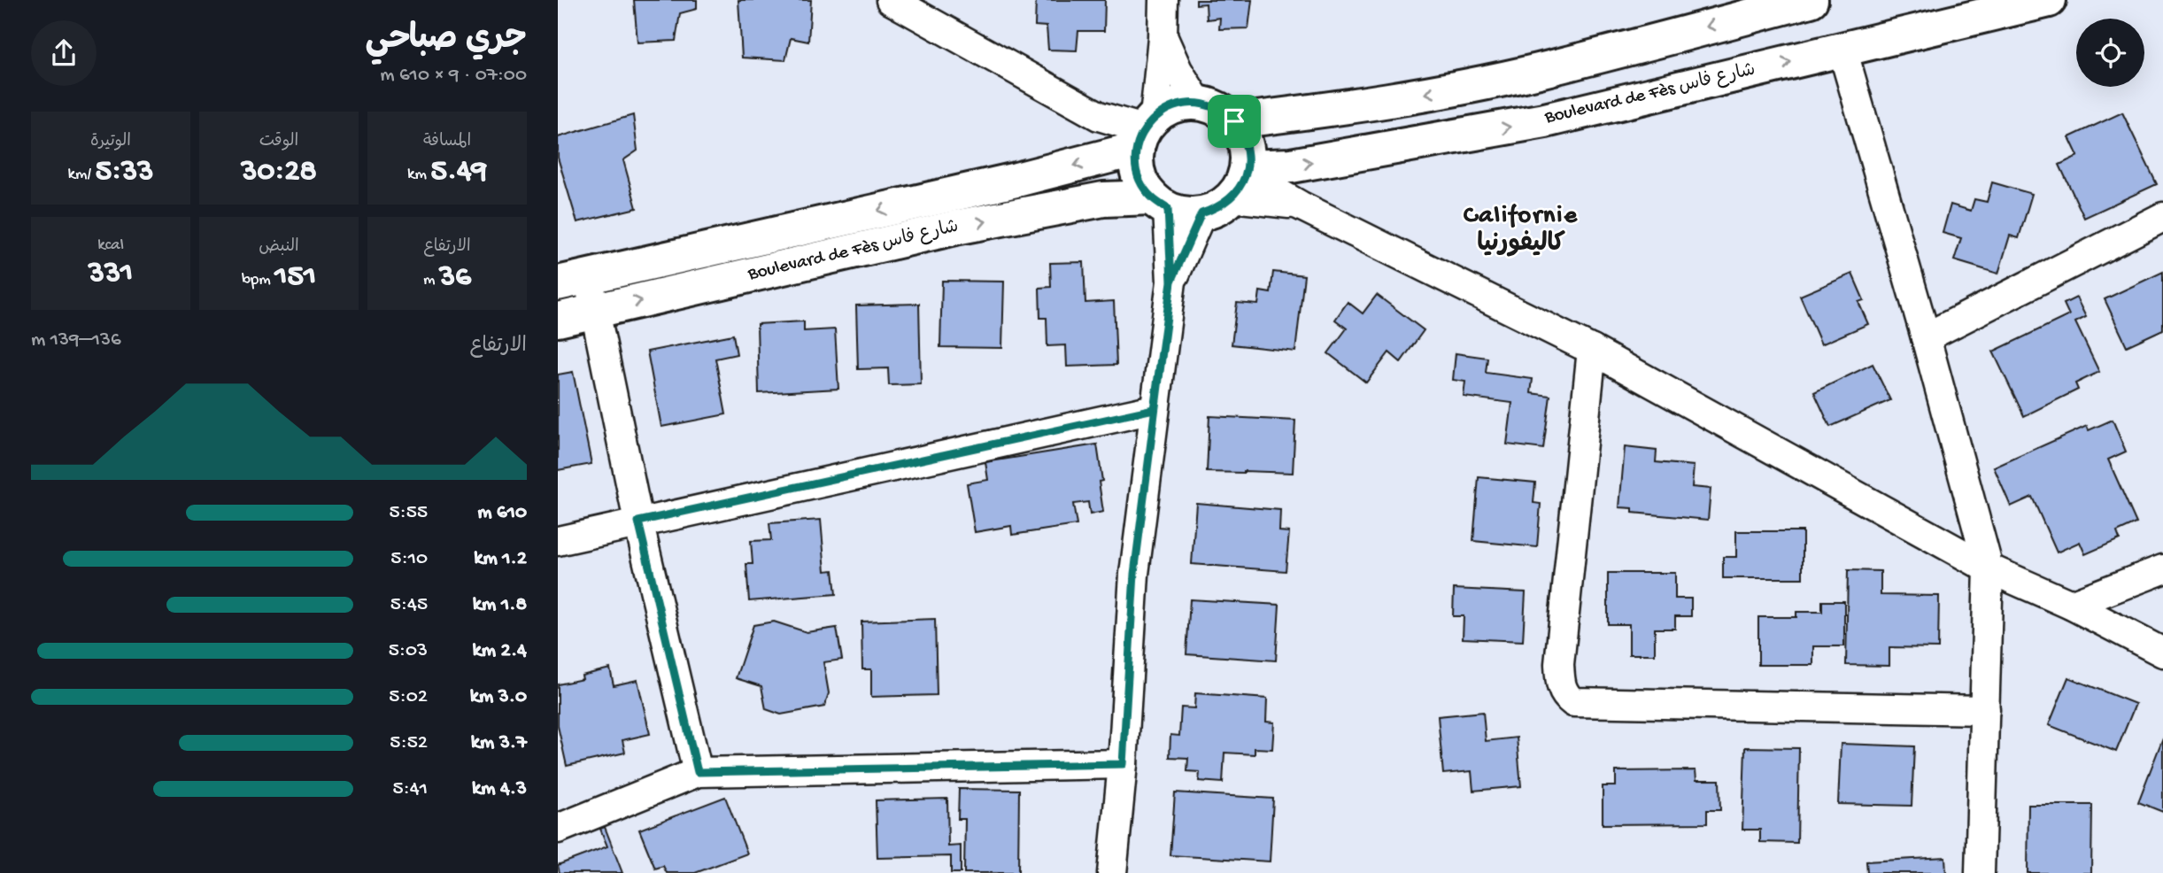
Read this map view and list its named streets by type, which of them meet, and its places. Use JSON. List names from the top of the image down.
{
  "streets": {
    "main road": ["Boulevard de Fès شارع فاس"]
  },
  "districts": ["Californie كاليفورنيا"],
  "page": {
    "heading": ["جري صباحي", "07:00 · 9 × 610 m"],
    "stats": [
      ["المسافة", "5.49 km"],
      ["الوقت", "30:28"],
      ["الوتيرة", "5:33 /km"],
      ["الارتفاع", "36 m"],
      ["النبض", "151 bpm"],
      ["kcal", "331"]
    ],
    "chart": ["الارتفاع", "136–139 m"],
    "list": [
      {
        "name": "610 m",
        "note": "5:55"
      },
      {
        "name": "1.2 km",
        "note": "5:10"
      },
      {
        "name": "1.8 km",
        "note": "5:45"
      },
      {
        "name": "2.4 km",
        "note": "5:03"
      },
      {
        "name": "3.0 km",
        "note": "5:02"
      },
      {
        "name": "3.7 km",
        "note": "5:52"
      },
      {
        "name": "4.3 km",
        "note": "5:41"
      }
    ]
  }
}
